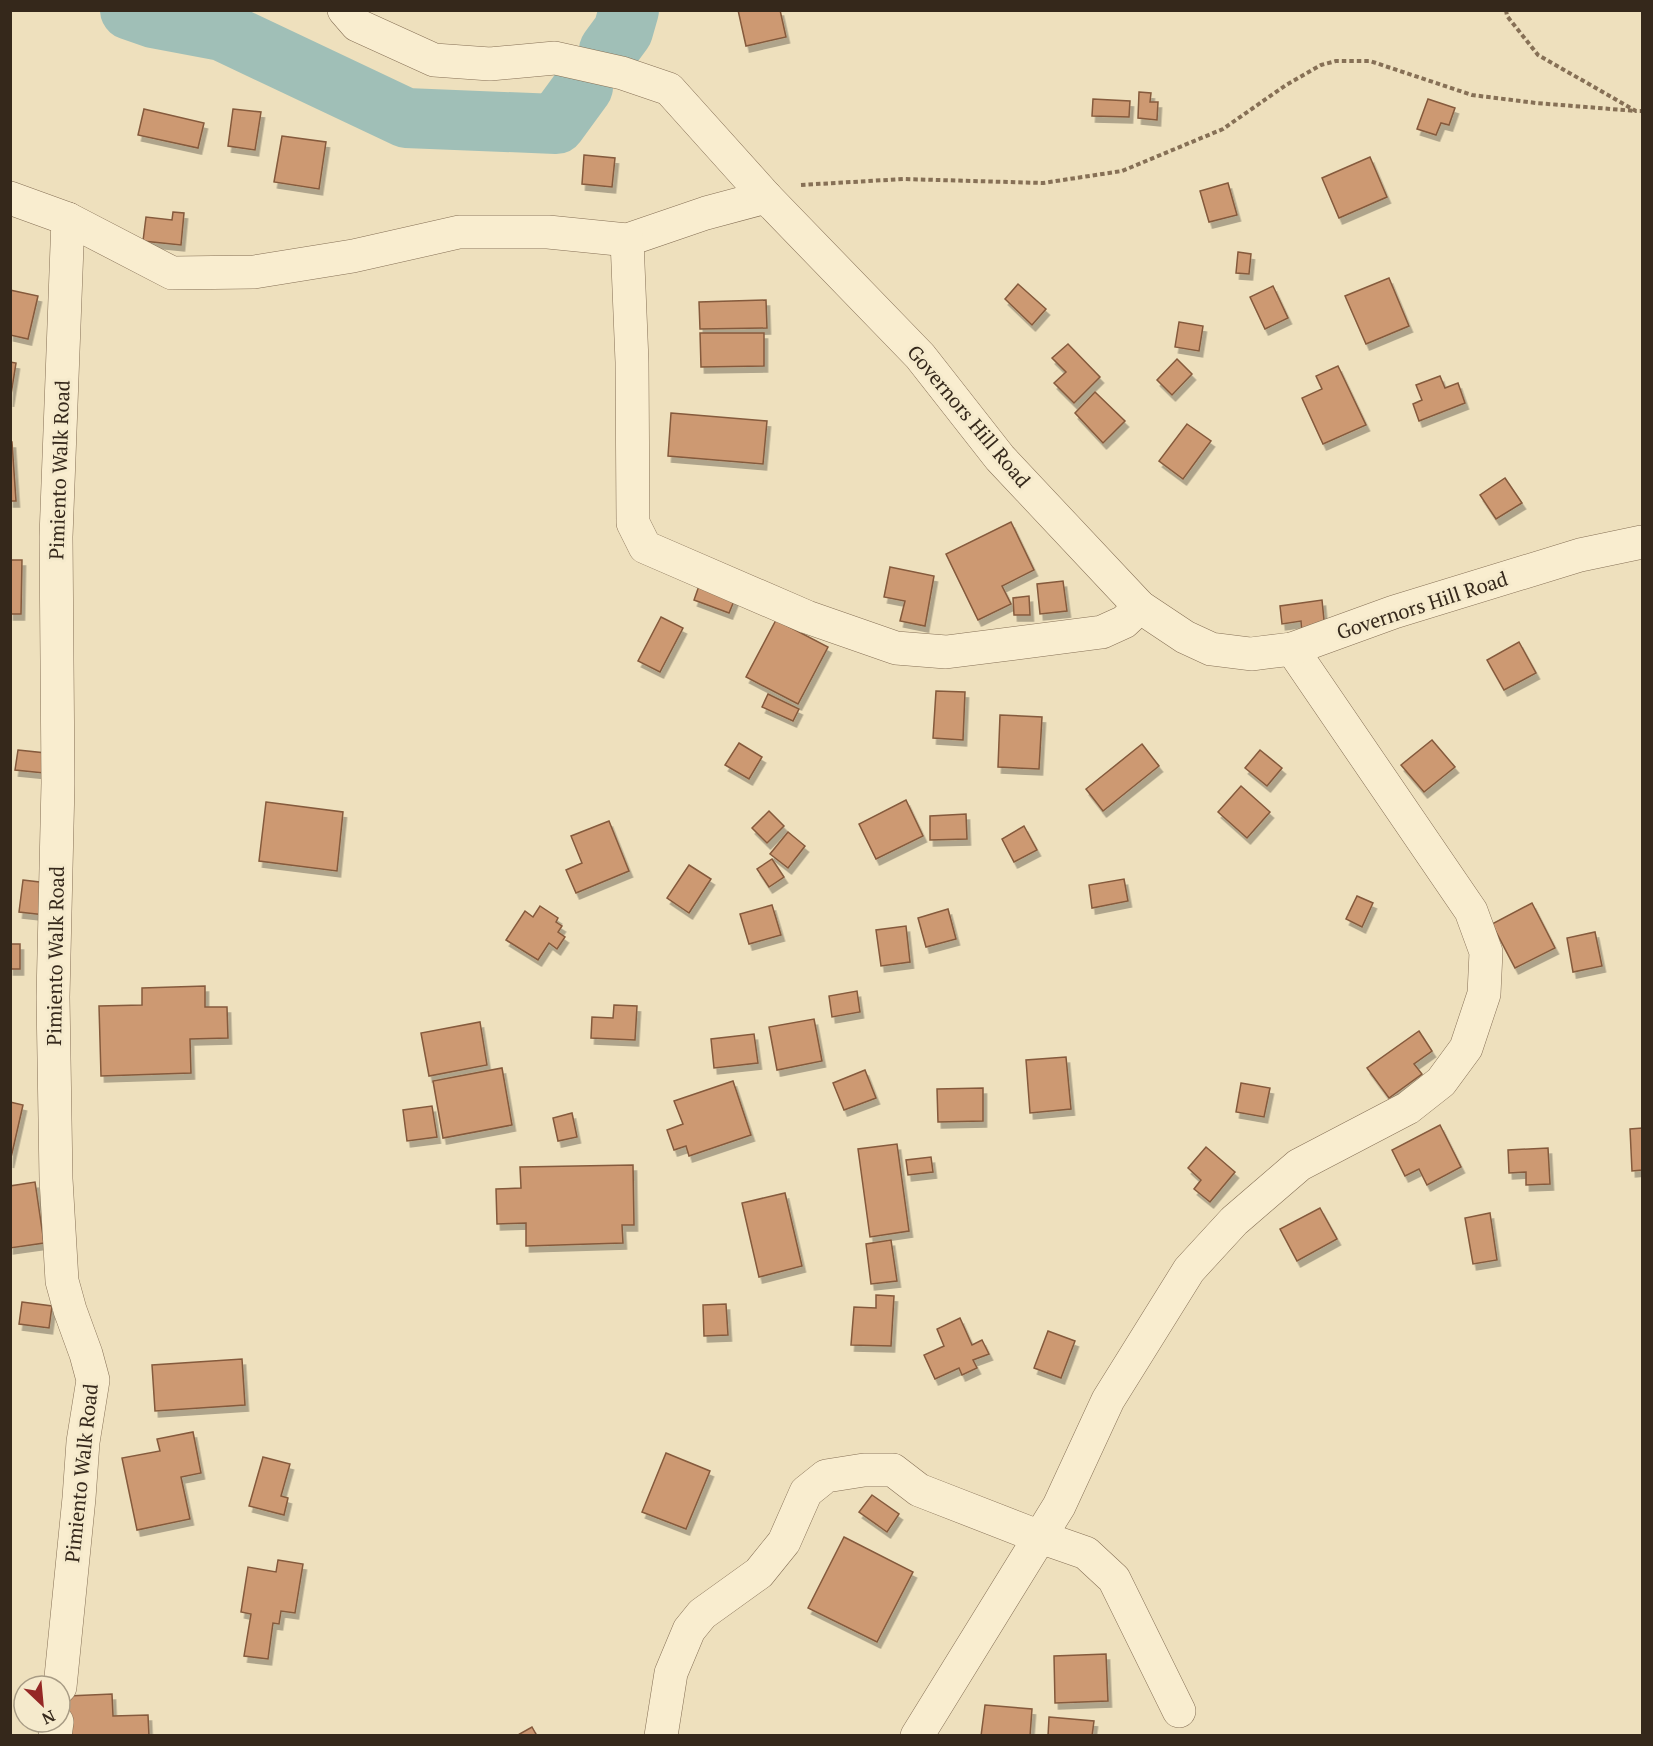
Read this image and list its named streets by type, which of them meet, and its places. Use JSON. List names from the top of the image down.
{
  "streets": {
    "street": ["Governors Hill Road", "Pimiento Walk Road"]
  },
  "north": "bottom right"
}
